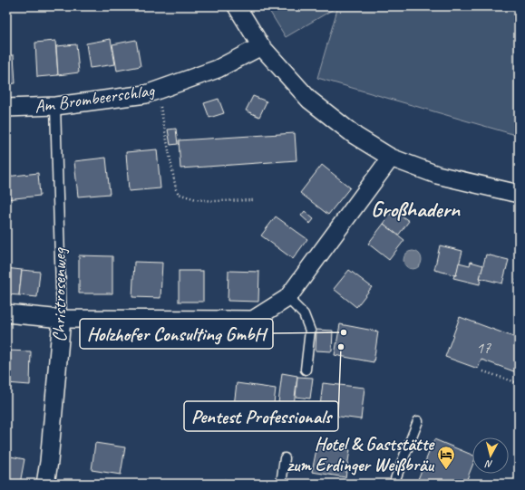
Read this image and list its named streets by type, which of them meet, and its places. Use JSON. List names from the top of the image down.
{
  "streets": {
    "street": ["Am Brombeerschlag", "Christrosenweg"]
  },
  "crossings": [
    ["Am Brombeerschlag", "Christrosenweg"]
  ],
  "districts": ["Großhadern"],
  "places": {
    "other": ["Holzhofer Consulting GmbH", "Pentest Professionals"],
    "hotel": ["Hotel & Gaststätte zum Erdinger Weißbräu"]
  },
  "house_numbers": ["17"],
  "north": "bottom"
}
